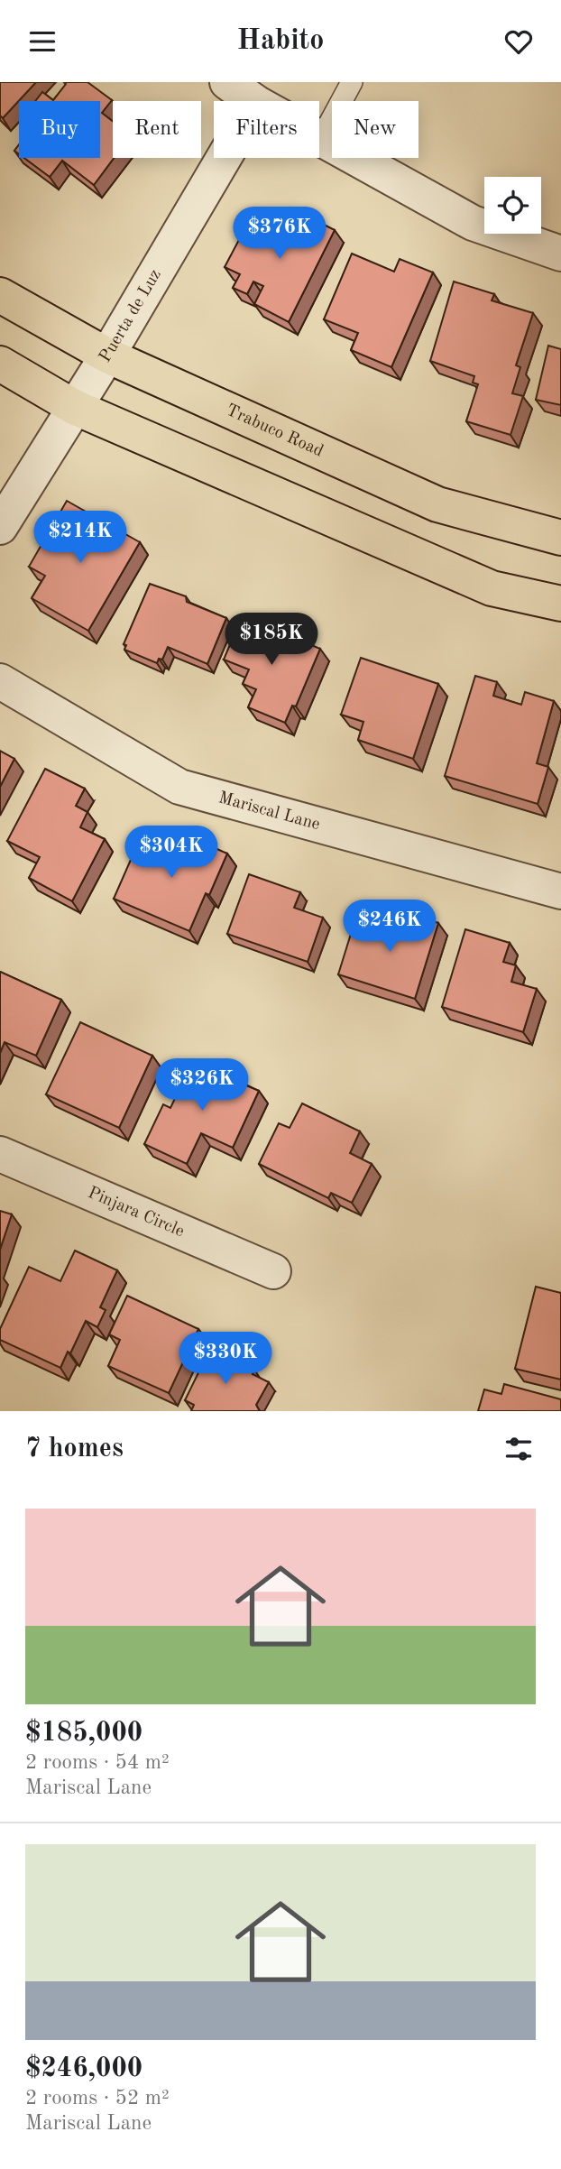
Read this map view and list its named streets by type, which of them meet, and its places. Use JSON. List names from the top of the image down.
{
  "streets": {
    "main road": ["Trabuco Road"],
    "street": ["Puerta de Luz", "Mariscal Lane", "Pinjara Circle"]
  },
  "crossings": [
    ["Puerta de Luz", "Trabuco Road"]
  ],
  "page": {
    "header": "Habito",
    "chip": [
      "Buy",
      "Rent",
      "Filters",
      "New"
    ],
    "price": [
      "$376K",
      "$214K",
      "$185K",
      "$304K",
      "$246K",
      "$326K",
      "$330K"
    ],
    "heading": "7 homes",
    "list": [
      {
        "name": "$185,000",
        "note": "2 rooms · 54 m² · Mariscal Lane"
      },
      {
        "name": "$246,000",
        "note": "2 rooms · 52 m² · Mariscal Lane"
      }
    ]
  }
}
